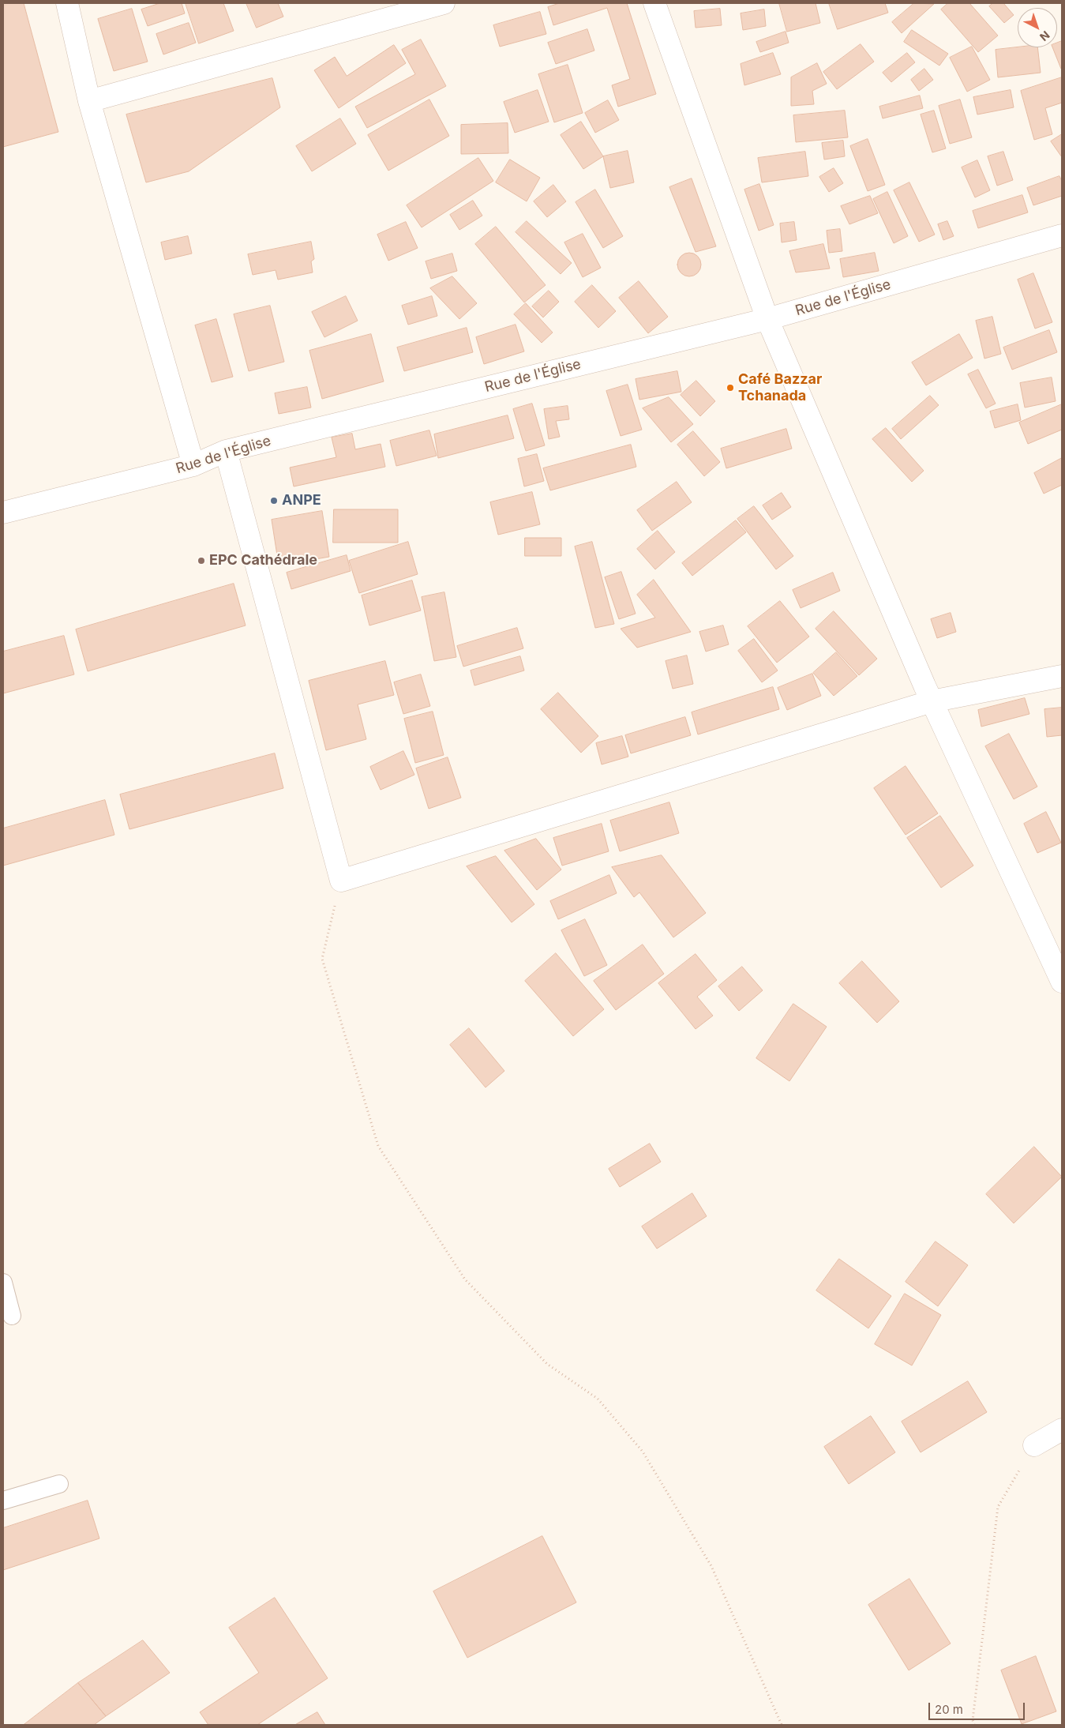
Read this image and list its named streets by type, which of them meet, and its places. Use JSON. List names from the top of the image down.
{
  "streets": {
    "street": ["Rue de l'Église"]
  },
  "places": ["Café Bazzar Tchanada", "ANPE", "EPC Cathédrale"],
  "scale_bar": "20 m",
  "north": "bottom right"
}
